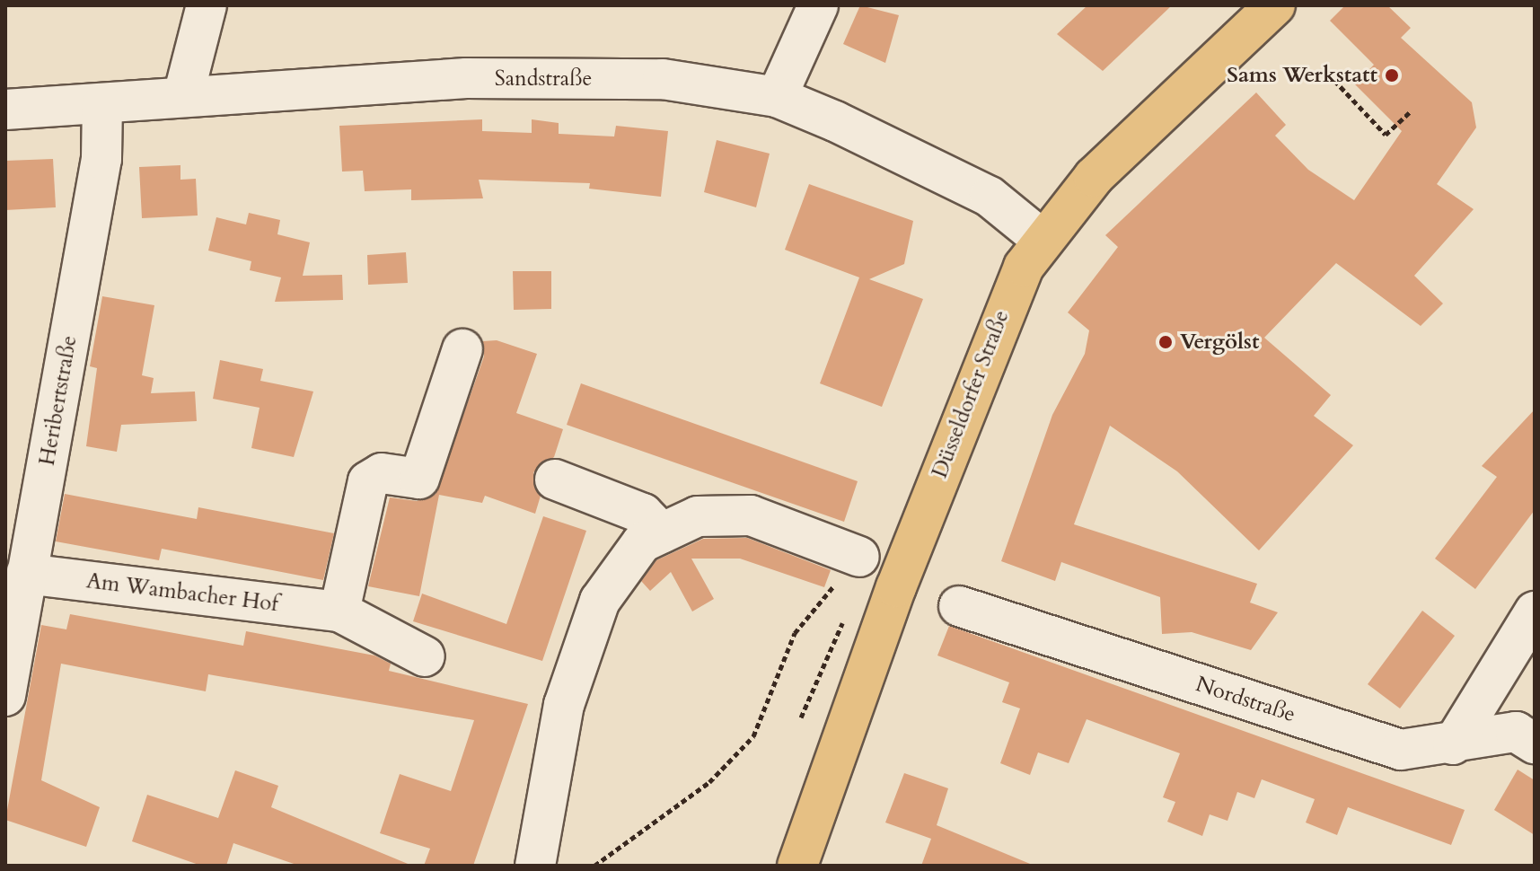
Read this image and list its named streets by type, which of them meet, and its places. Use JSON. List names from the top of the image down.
{
  "streets": {
    "main road": ["Düsseldorfer Straße"],
    "street": [
      "Sandstraße",
      "Heribertstraße",
      "Am Wambacher Hof",
      "Nordstraße"
    ]
  },
  "crossings": [
    ["Sandstraße", "Düsseldorfer Straße"],
    ["Sandstraße", "Heribertstraße"],
    ["Heribertstraße", "Am Wambacher Hof"]
  ],
  "places": ["Sams Werkstatt", "Vergölst"]
}
